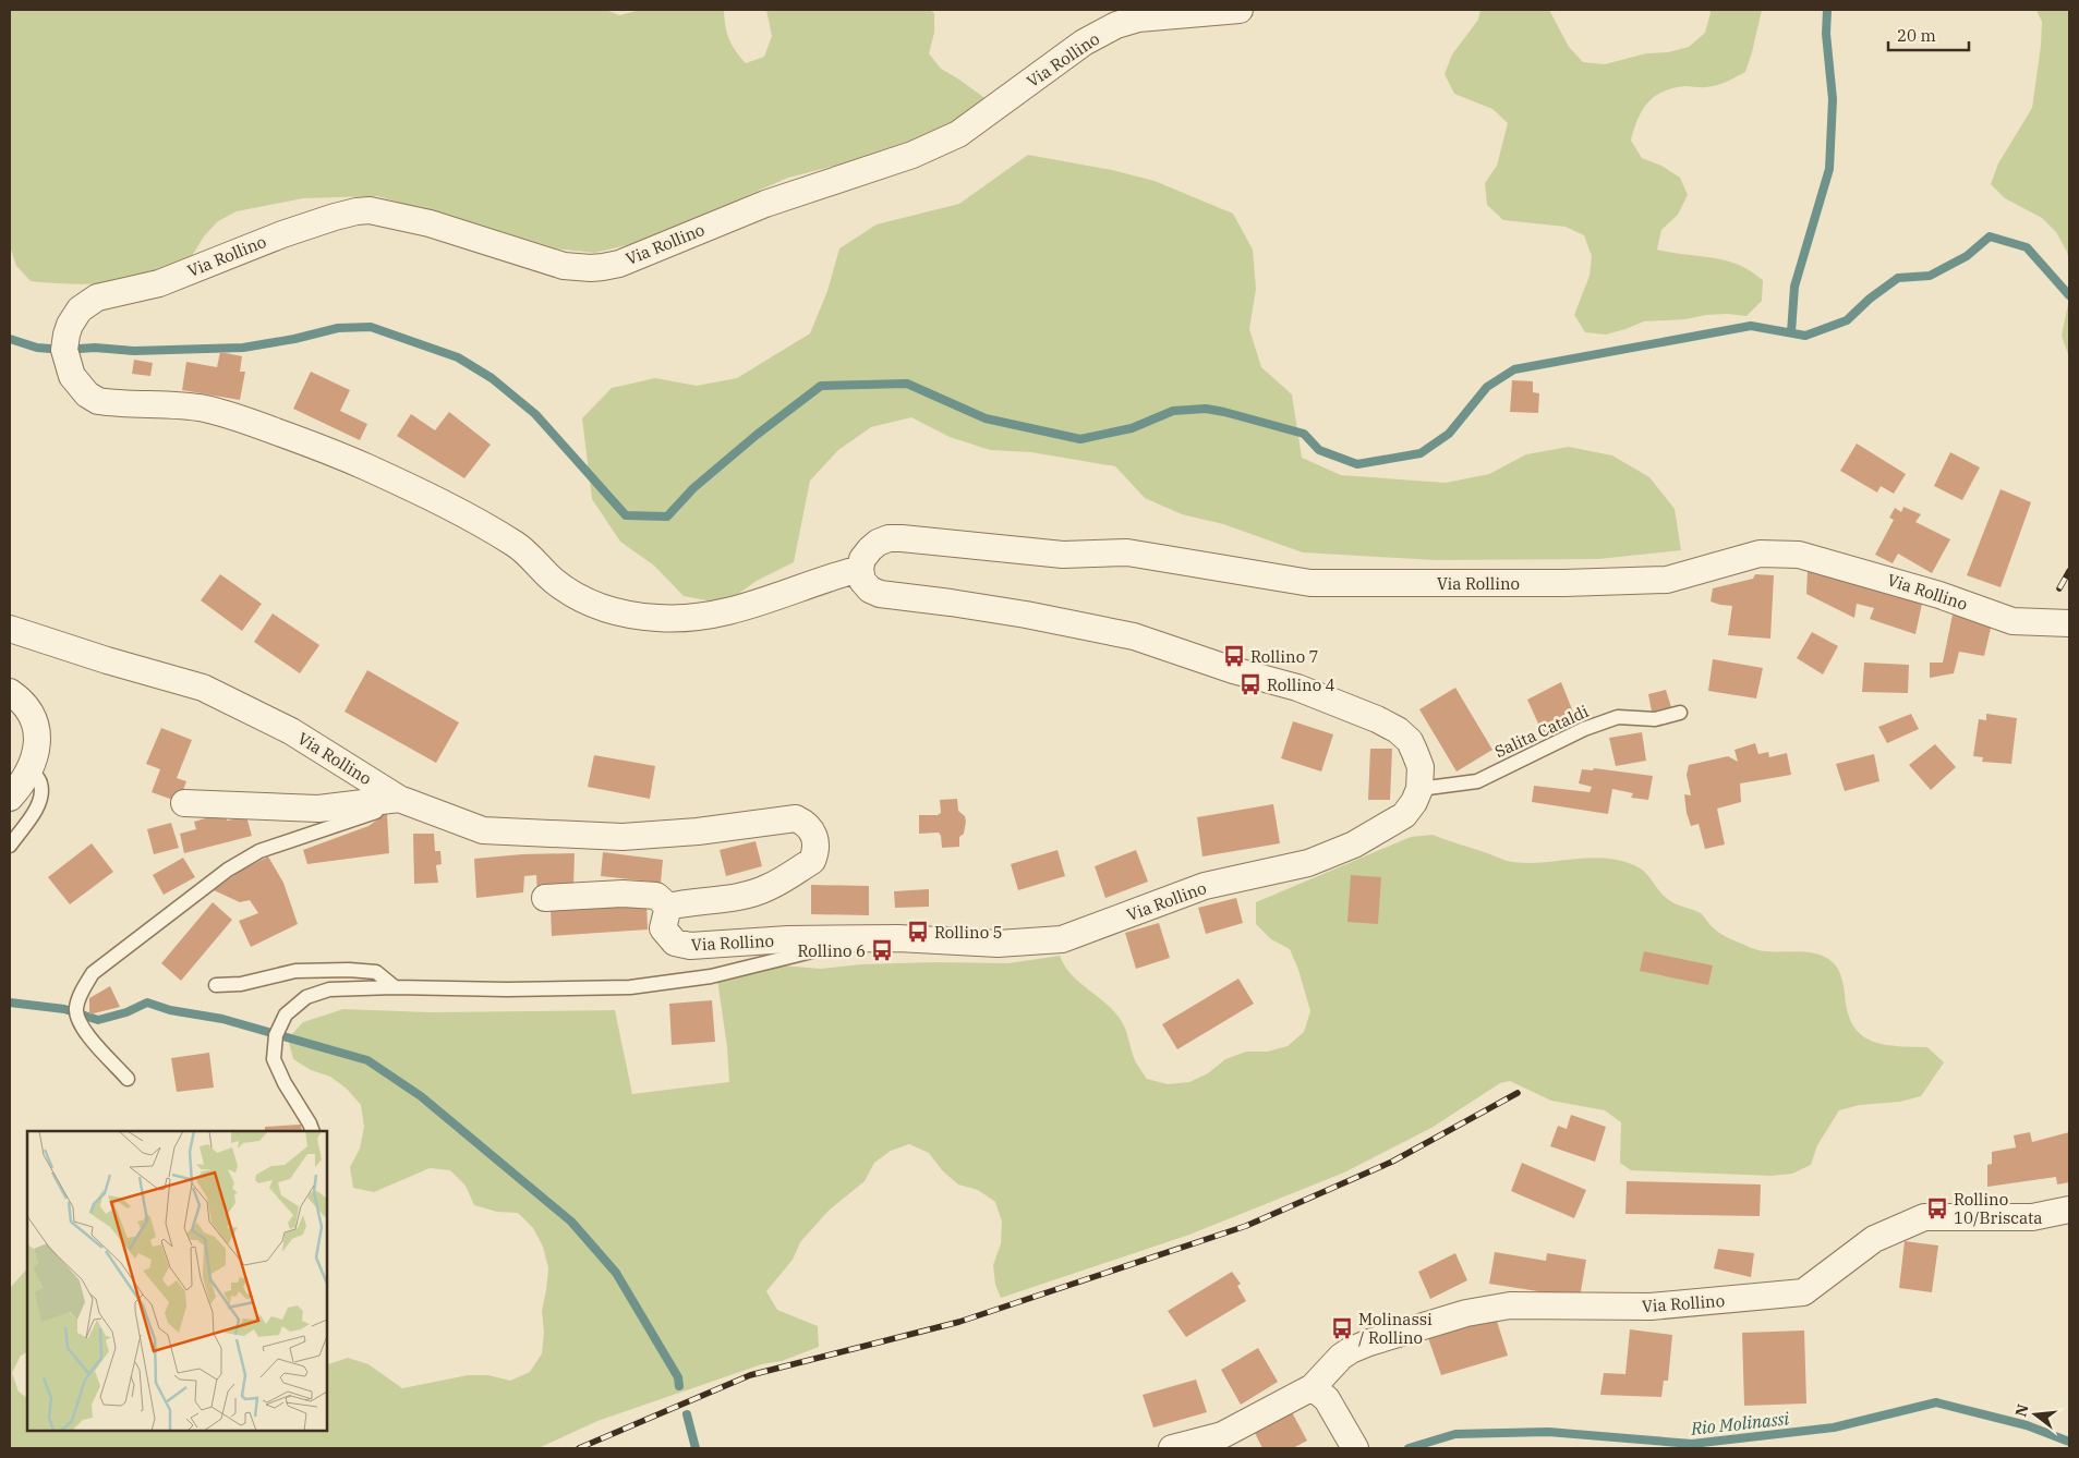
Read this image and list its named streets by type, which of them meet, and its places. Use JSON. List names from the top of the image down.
{
  "streets": {
    "street": ["Via Rollino"],
    "lane": ["Salita Cataldi"]
  },
  "crossings": [
    ["Via Rollino", "Salita Cataldi"]
  ],
  "water": ["Rio Molinassi"],
  "places": {
    "bus stop": [
      "Rollino 7",
      "Rollino 4",
      "Rollino 5",
      "Rollino 6",
      "Rollino 10/Briscata",
      "Molinassi / Rollino"
    ]
  },
  "scale_bar": "20 m",
  "north": "left"
}
